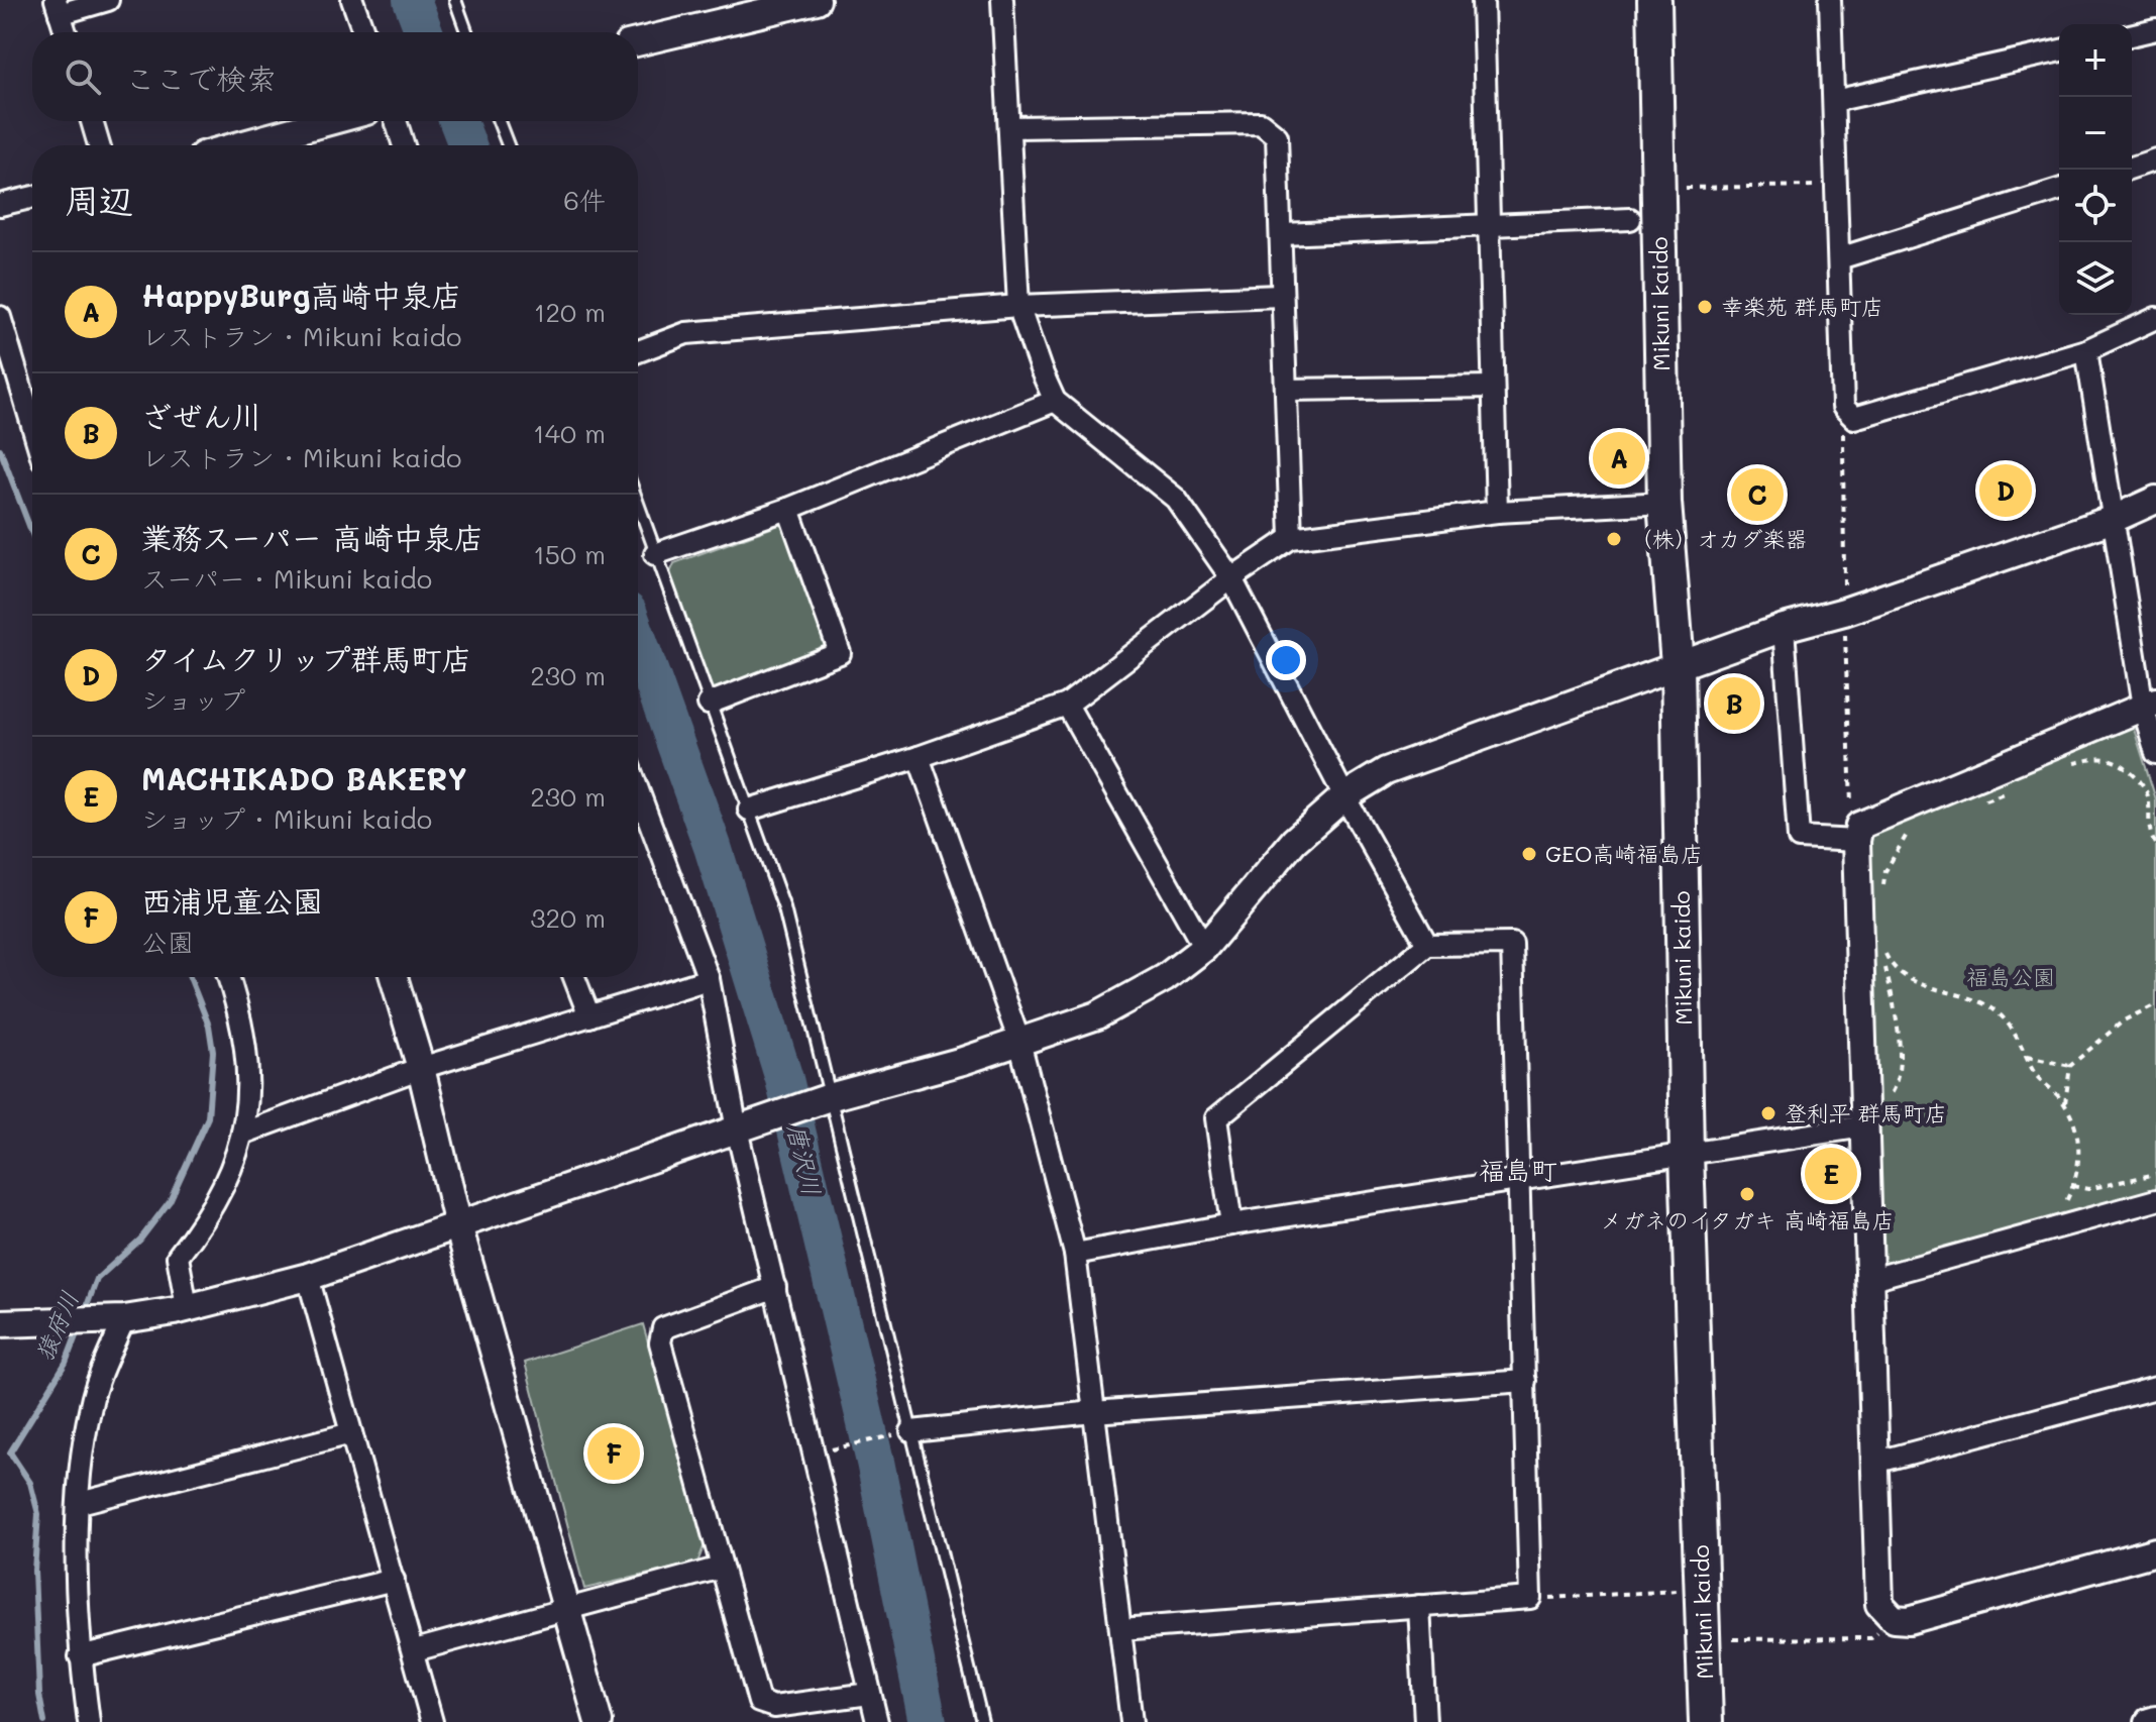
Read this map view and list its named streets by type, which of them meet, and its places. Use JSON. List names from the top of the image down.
{
  "streets": {
    "main road": ["Mikuni kaido"]
  },
  "districts": ["福島町"],
  "water": ["唐沢川", "猿府川"],
  "parks": ["福島公園"],
  "places": [
    "幸楽苑 群馬町店",
    "（株）オカダ楽器",
    "GEO高崎福島店",
    "登利平 群馬町店",
    "メガネのイタガキ 高崎福島店"
  ],
  "page": {
    "map_buttons": ["+", "−"],
    "search": "ここで検索",
    "heading": ["周辺", "6件"],
    "list": [
      {
        "mark": "A",
        "name": "HappyBurg高崎中泉店",
        "note": "レストラン · Mikuni kaido",
        "value": "120 m"
      },
      {
        "mark": "B",
        "name": "ざぜん川",
        "note": "レストラン · Mikuni kaido",
        "value": "140 m"
      },
      {
        "mark": "C",
        "name": "業務スーパー 高崎中泉店",
        "note": "スーパー · Mikuni kaido",
        "value": "150 m"
      },
      {
        "mark": "D",
        "name": "タイムクリップ群馬町店",
        "note": "ショップ",
        "value": "230 m"
      },
      {
        "mark": "E",
        "name": "MACHIKADO BAKERY",
        "note": "ショップ · Mikuni kaido",
        "value": "230 m"
      },
      {
        "mark": "F",
        "name": "西浦児童公園",
        "note": "公園",
        "value": "320 m"
      }
    ],
    "pins": [
      "A",
      "D",
      "C",
      "B",
      "E",
      "F"
    ]
  }
}
